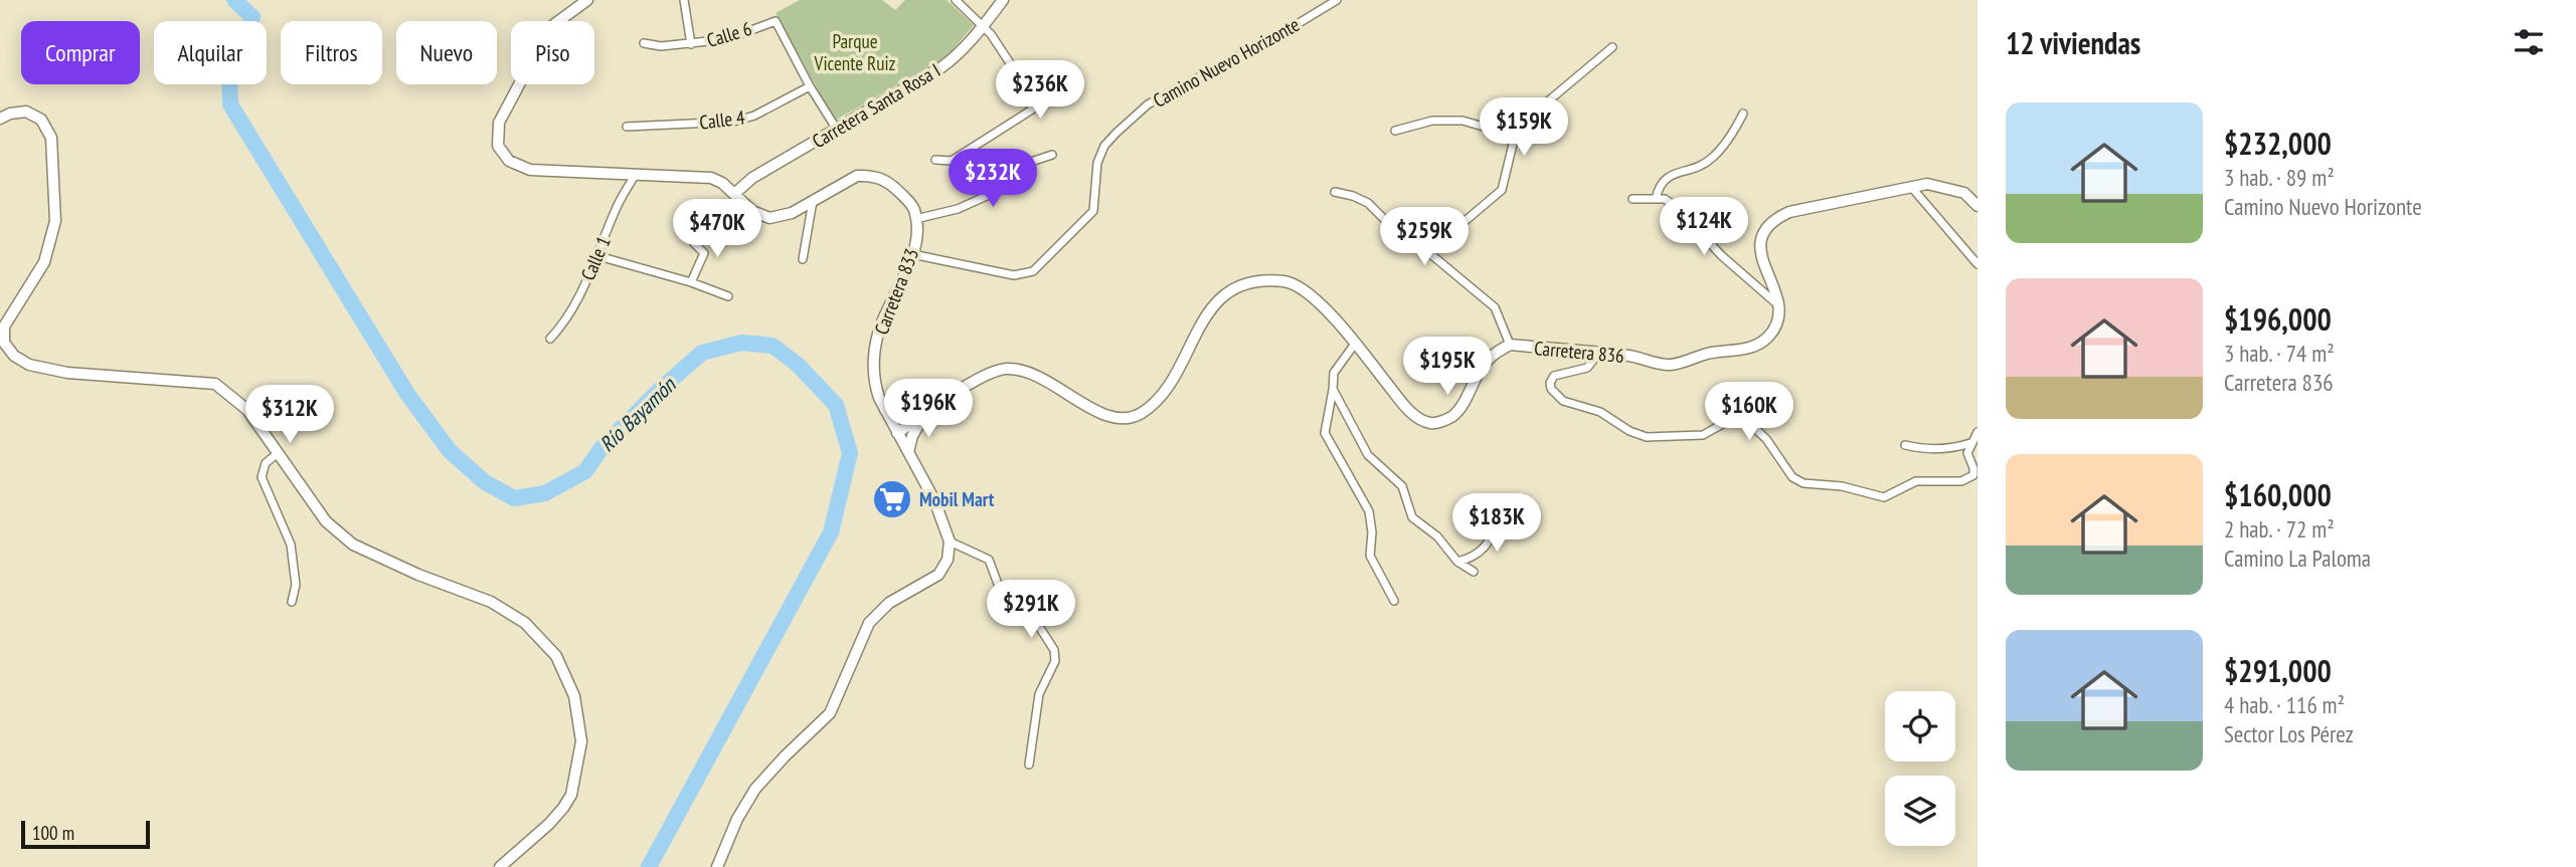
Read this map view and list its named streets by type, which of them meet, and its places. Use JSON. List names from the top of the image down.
{
  "streets": {
    "street": [
      "Calle 6",
      "Camino Nuevo Horizonte",
      "Carretera Santa Rosa I",
      "Calle 4",
      "Calle 1",
      "Carretera 833",
      "Carretera 836"
    ]
  },
  "crossings": [
    ["Calle 6", "Carretera Santa Rosa I"],
    ["Calle 6", "Calle 4"],
    ["Camino Nuevo Horizonte", "Carretera 833"],
    ["Carretera 833", "Carretera 836"]
  ],
  "water": ["Río Bayamón"],
  "parks": ["Parque Vicente Ruiz"],
  "places": {
    "supermarket": ["Mobil Mart"]
  },
  "scale_bar": "100 m",
  "page": {
    "heading": "12 viviendas",
    "chip": [
      "Comprar",
      "Alquilar",
      "Filtros",
      "Nuevo",
      "Piso"
    ],
    "price": [
      "$236K",
      "$159K",
      "$232K",
      "$124K",
      "$470K",
      "$259K",
      "$195K",
      "$196K",
      "$160K",
      "$312K",
      "$183K",
      "$291K"
    ],
    "list": [
      {
        "name": "$232,000",
        "note": "3 hab. · 89 m² · Camino Nuevo Horizonte"
      },
      {
        "name": "$196,000",
        "note": "3 hab. · 74 m² · Carretera 836"
      },
      {
        "name": "$160,000",
        "note": "2 hab. · 72 m² · Camino La Paloma"
      },
      {
        "name": "$291,000",
        "note": "4 hab. · 116 m² · Sector Los Pérez"
      }
    ],
    "scale": "100 m"
  }
}
